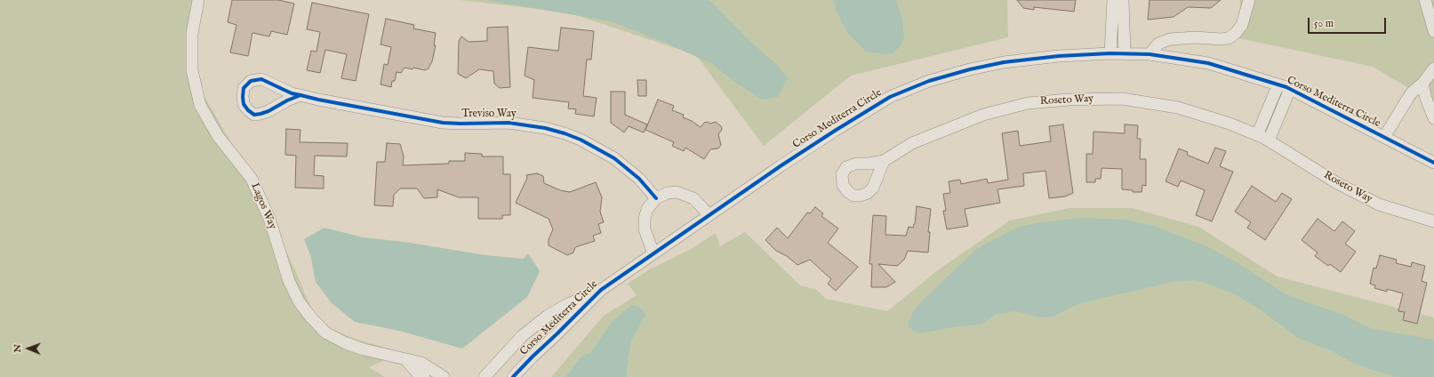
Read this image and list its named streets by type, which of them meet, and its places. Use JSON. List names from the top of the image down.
{
  "streets": {
    "street": [
      "Roseto Way",
      "Corso Mediterra Circle",
      "Treviso Way",
      "Lagos Way"
    ]
  },
  "scale_bar": "50 m",
  "north": "left"
}
